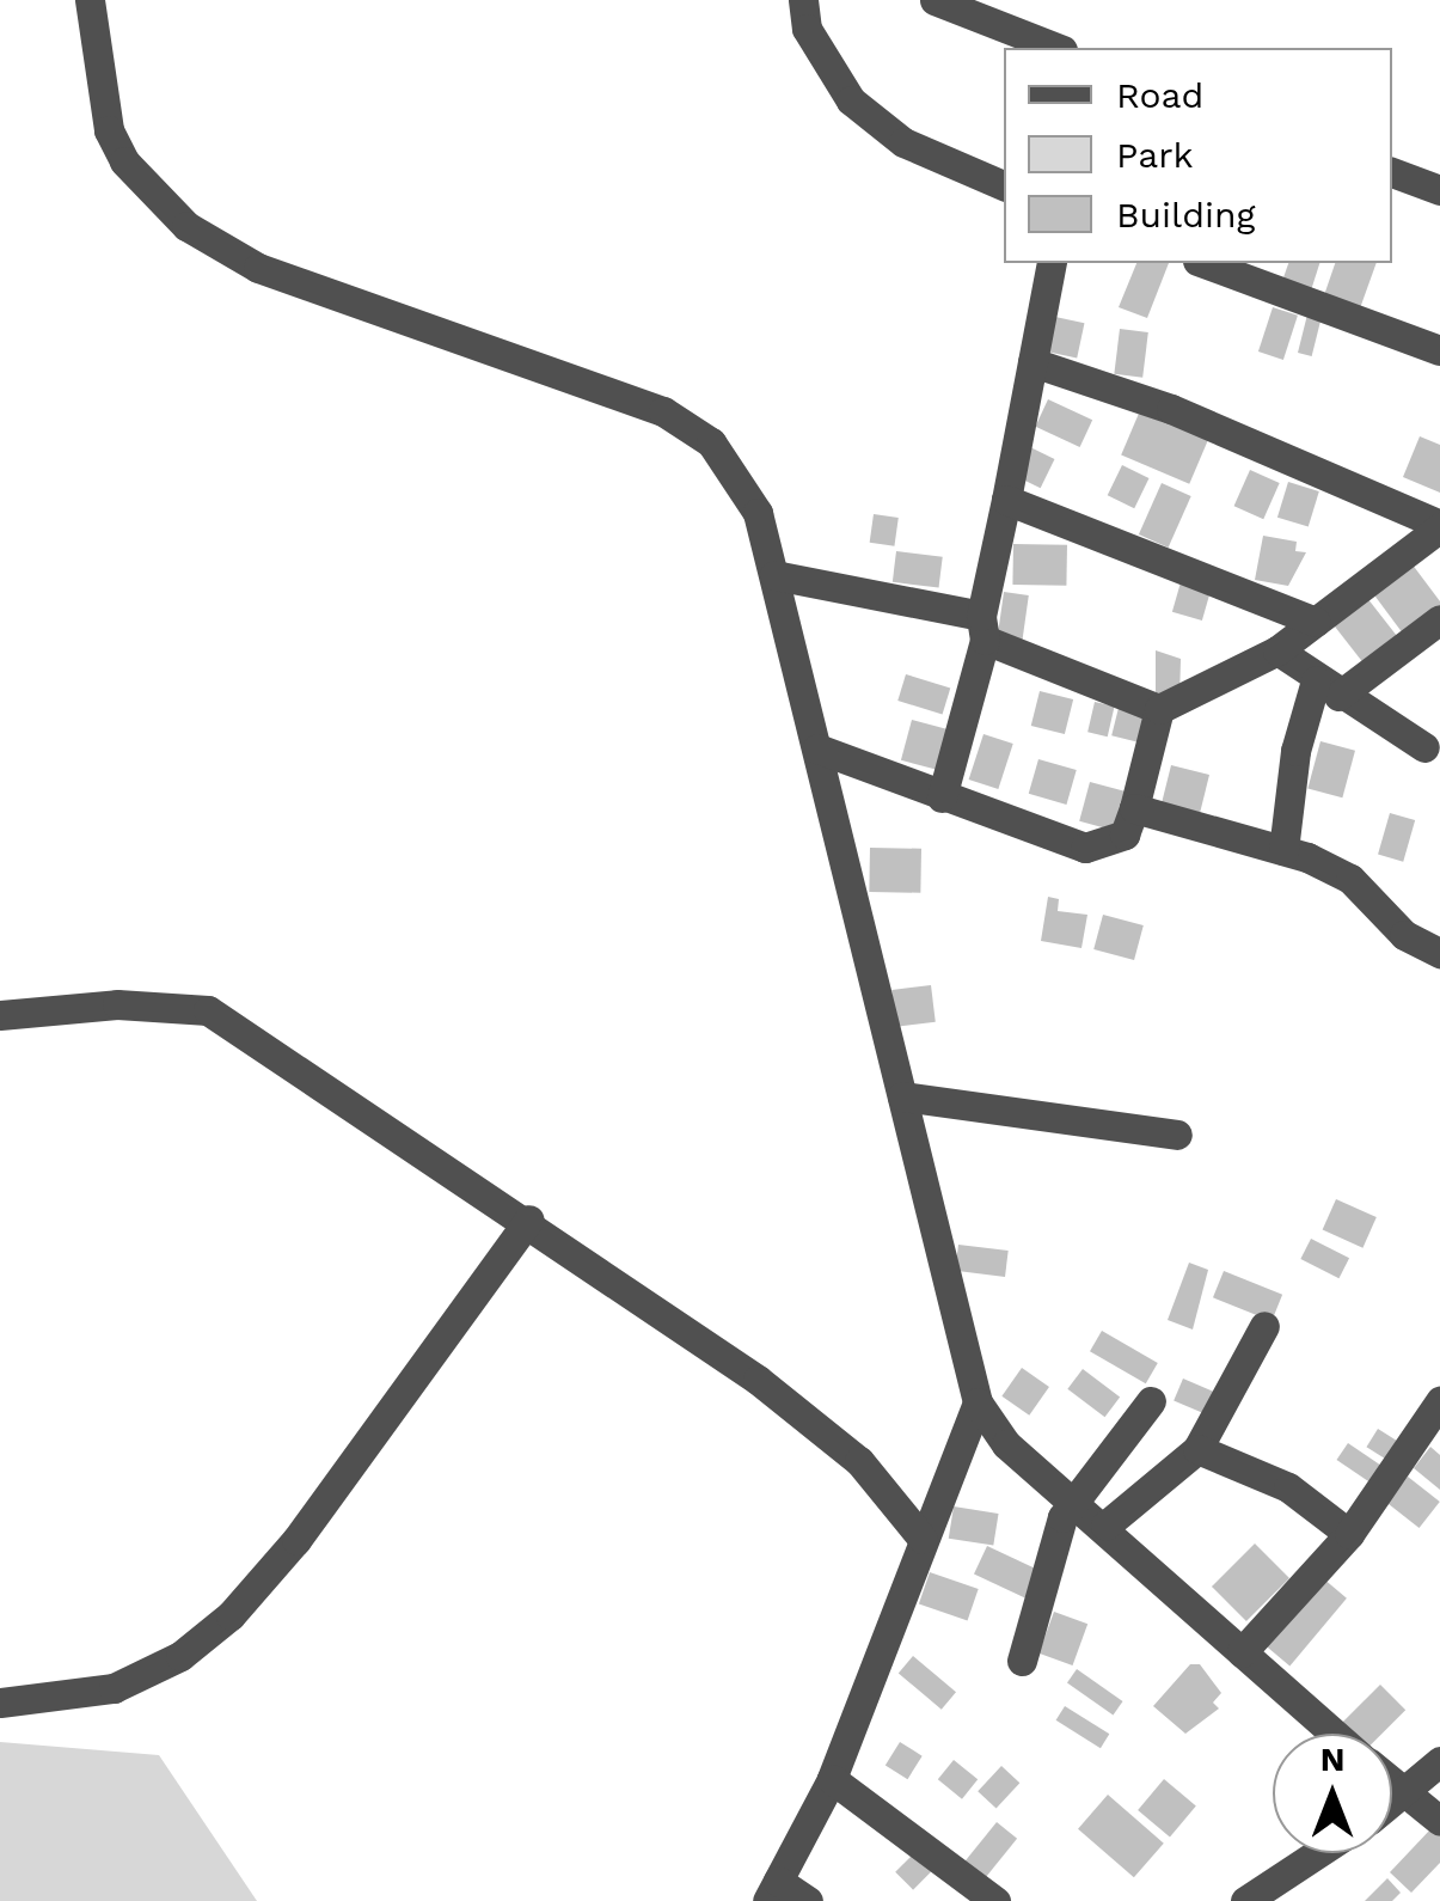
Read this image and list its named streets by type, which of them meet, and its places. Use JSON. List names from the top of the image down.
{
  "legend": ["Road", "Park", "Building"],
  "north": "top"
}
